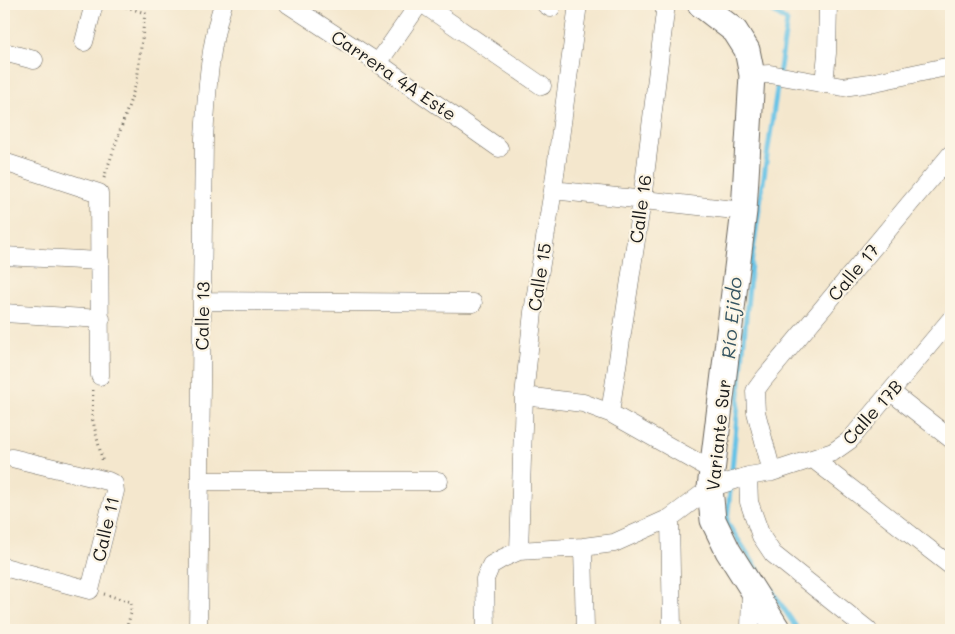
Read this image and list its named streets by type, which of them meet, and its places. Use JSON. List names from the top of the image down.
{
  "streets": {
    "main road": ["Variante Sur"],
    "street": [
      "Carrera 4A Este",
      "Calle 16",
      "Calle 17",
      "Calle 15",
      "Calle 13",
      "Calle 17B",
      "Calle 11"
    ]
  },
  "crossings": [
    ["Calle 17", "Calle 17B"],
    ["Calle 17B", "Variante Sur"]
  ],
  "water": ["Río Ejido"]
}
